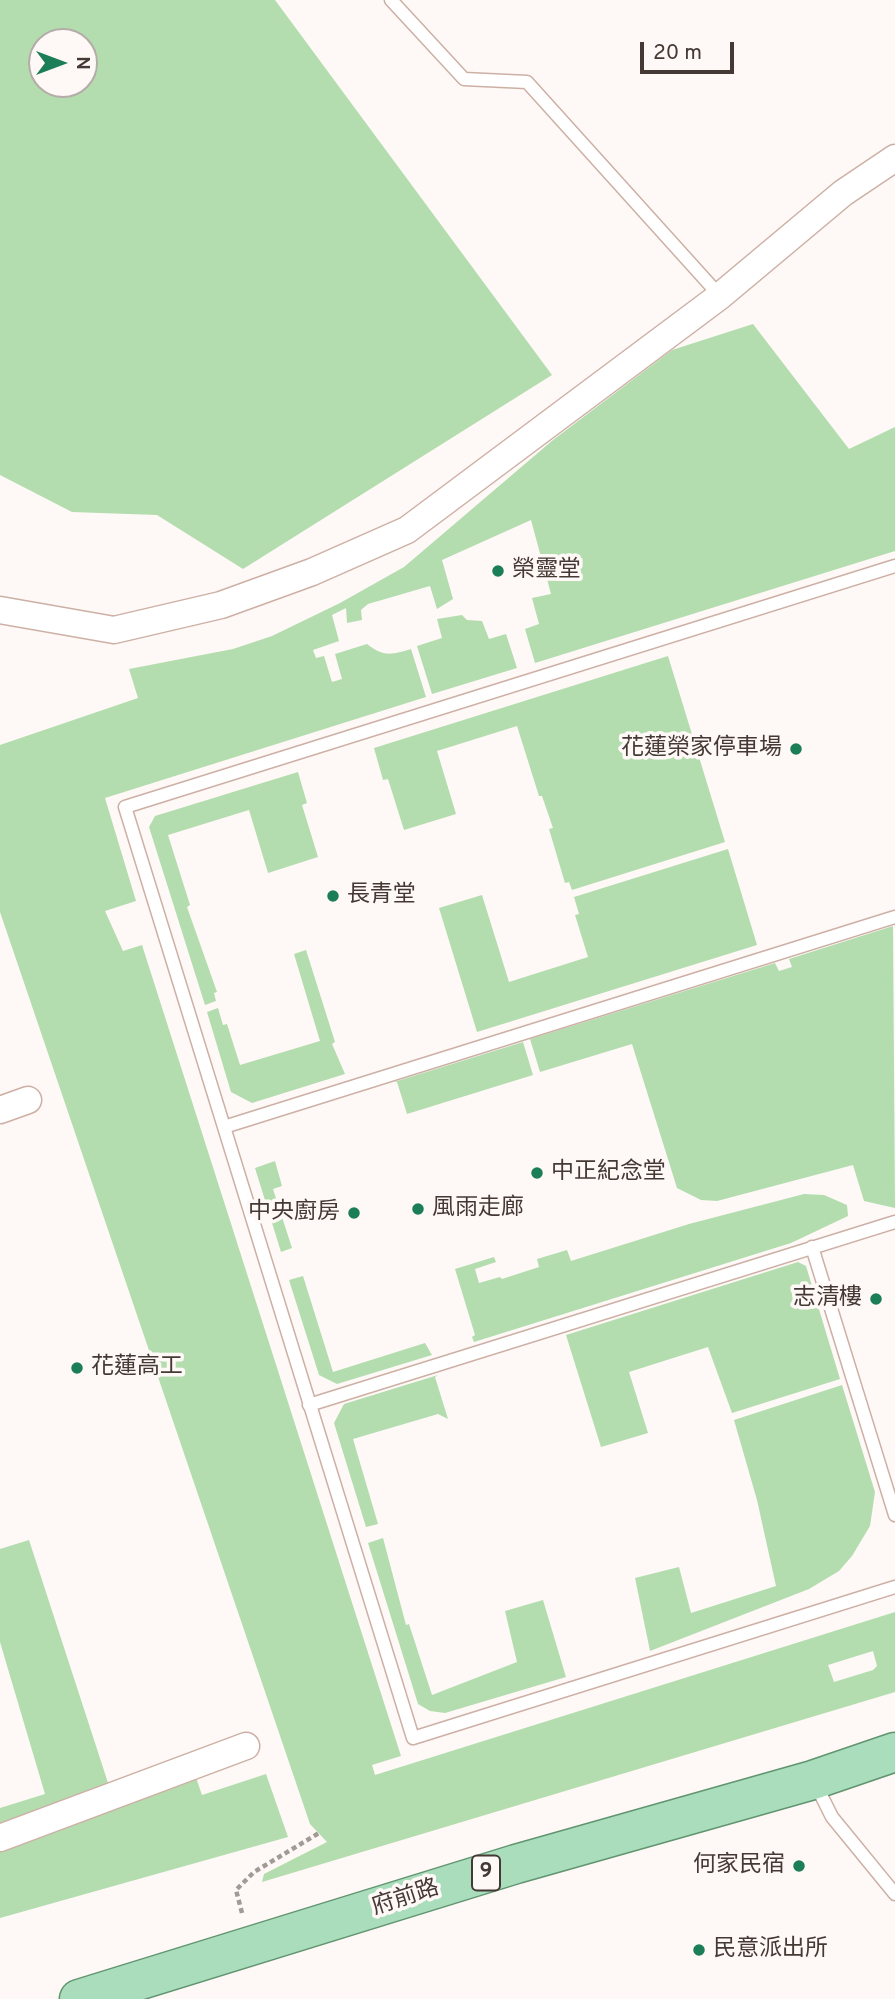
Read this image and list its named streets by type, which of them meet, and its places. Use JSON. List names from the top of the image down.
{
  "streets": {
    "main road": ["9", "府前路"]
  },
  "places": [
    "榮靈堂",
    "花蓮榮家停車場",
    "長青堂",
    "中正紀念堂",
    "風雨走廊",
    "中央廚房",
    "志清樓",
    "花蓮高工",
    "何家民宿",
    "民意派出所"
  ],
  "scale_bar": "20 m",
  "north": "right"
}
